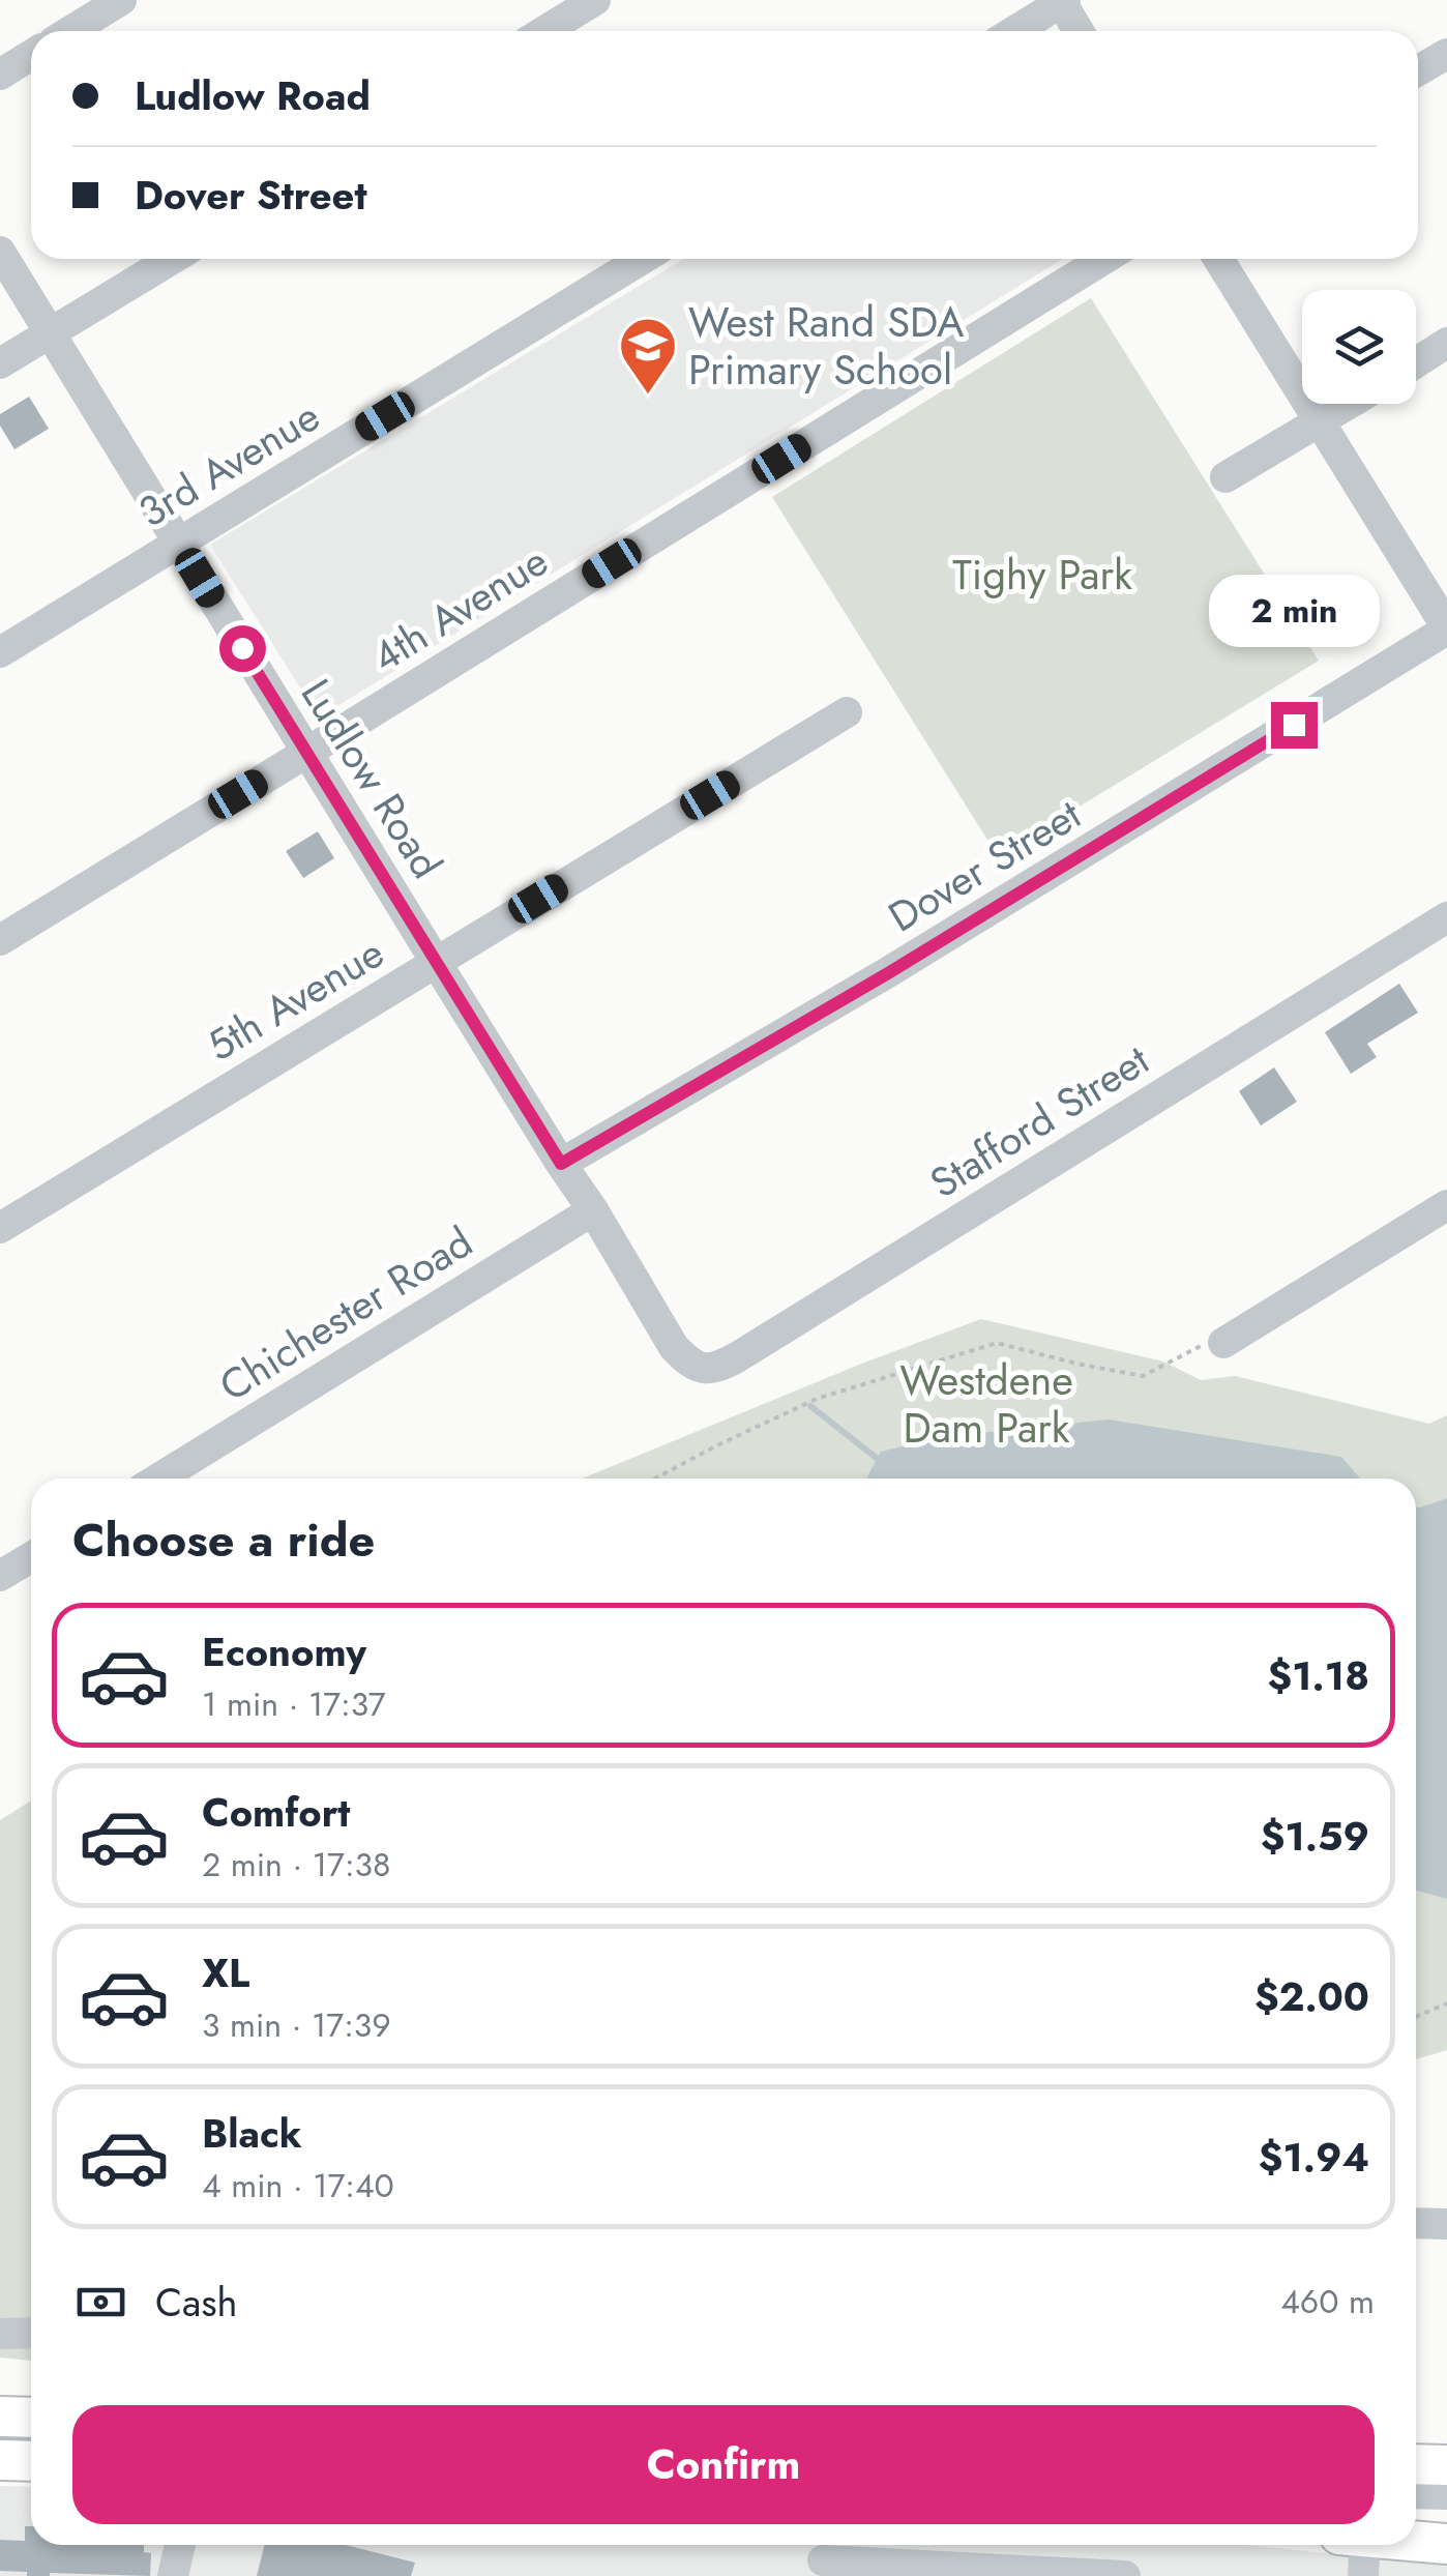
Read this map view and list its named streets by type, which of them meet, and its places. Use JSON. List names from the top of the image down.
{
  "streets": {
    "street": [
      "3rd Avenue",
      "4th Avenue",
      "Ludlow Road",
      "Dover Street",
      "5th Avenue",
      "Stafford Street",
      "Chichester Road"
    ]
  },
  "crossings": [
    ["3rd Avenue", "Ludlow Road"],
    ["4th Avenue", "Ludlow Road"],
    ["Ludlow Road", "Dover Street"],
    ["Ludlow Road", "5th Avenue"],
    ["Ludlow Road", "Stafford Street"],
    ["Ludlow Road", "Chichester Road"]
  ],
  "parks": ["Tighy Park", "Westdene Dam Park"],
  "places": {
    "school or university": ["West Rand SDA Primary School"]
  },
  "page": {
    "banner": ["Ludlow Road", "Dover Street"],
    "bubble": "2 min",
    "heading": "Choose a ride",
    "list": [
      {
        "name": "Economy",
        "note": "1 min · 17:37",
        "value": "$1.18"
      },
      {
        "name": "Comfort",
        "note": "2 min · 17:38",
        "value": "$1.59"
      },
      {
        "name": "XL",
        "note": "3 min · 17:39",
        "value": "$2.00"
      },
      {
        "name": "Black",
        "note": "4 min · 17:40",
        "value": "$1.94"
      }
    ],
    "pay": ["Cash", "460 m"],
    "buttons": "Confirm"
  }
}
